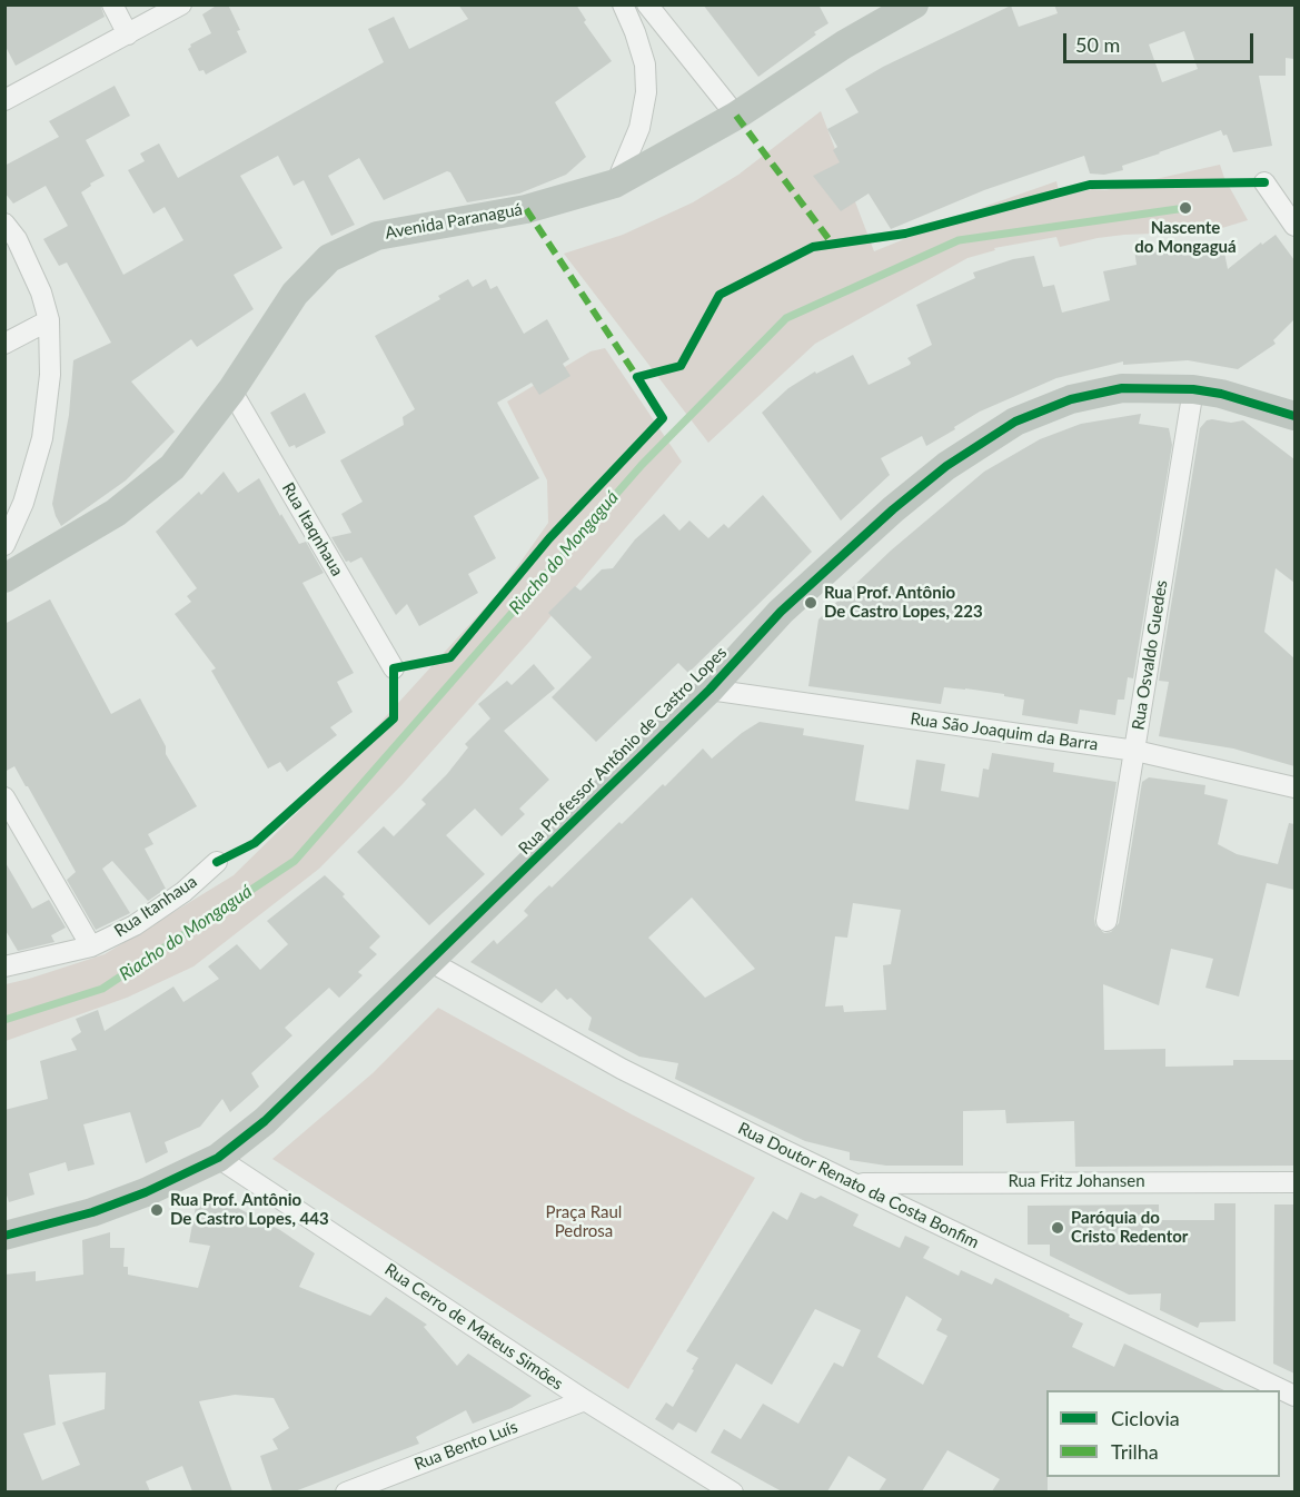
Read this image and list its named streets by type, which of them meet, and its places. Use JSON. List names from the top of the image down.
{
  "streets": {
    "main road": ["Avenida Paranaguá", "Rua Professor Antônio de Castro Lopes"],
    "street": [
      "Rua Itaqnhaua",
      "Rua Osvaldo Guedes",
      "Rua São Joaquim da Barra",
      "Rua Itanhaua",
      "Rua Fritz Johansen",
      "Rua Doutor Renato da Costa Bonfim",
      "Rua Cerro de Mateus Simões",
      "Rua Bento Luís"
    ]
  },
  "crossings": [
    ["Avenida Paranaguá", "Rua Itaqnhaua"],
    ["Rua Osvaldo Guedes", "Rua São Joaquim da Barra"],
    ["Rua Osvaldo Guedes", "Rua Professor Antônio de Castro Lopes"],
    ["Rua São Joaquim da Barra", "Rua Professor Antônio de Castro Lopes"],
    ["Rua Professor Antônio de Castro Lopes", "Rua Doutor Renato da Costa Bonfim"],
    ["Rua Professor Antônio de Castro Lopes", "Rua Cerro de Mateus Simões"],
    ["Rua Fritz Johansen", "Rua Doutor Renato da Costa Bonfim"],
    ["Rua Cerro de Mateus Simões", "Rua Bento Luís"]
  ],
  "water": ["Riacho do Mongaguá"],
  "parks": ["Praça Raul Pedrosa"],
  "places": [
    "Nascente do Mongaguá",
    "Rua Prof. Antônio De Castro Lopes, 223",
    "Rua Prof. Antônio De Castro Lopes, 443",
    "Paróquia do Cristo Redentor"
  ],
  "legend": ["Ciclovia", "Trilha"],
  "scale_bar": "50 m"
}
